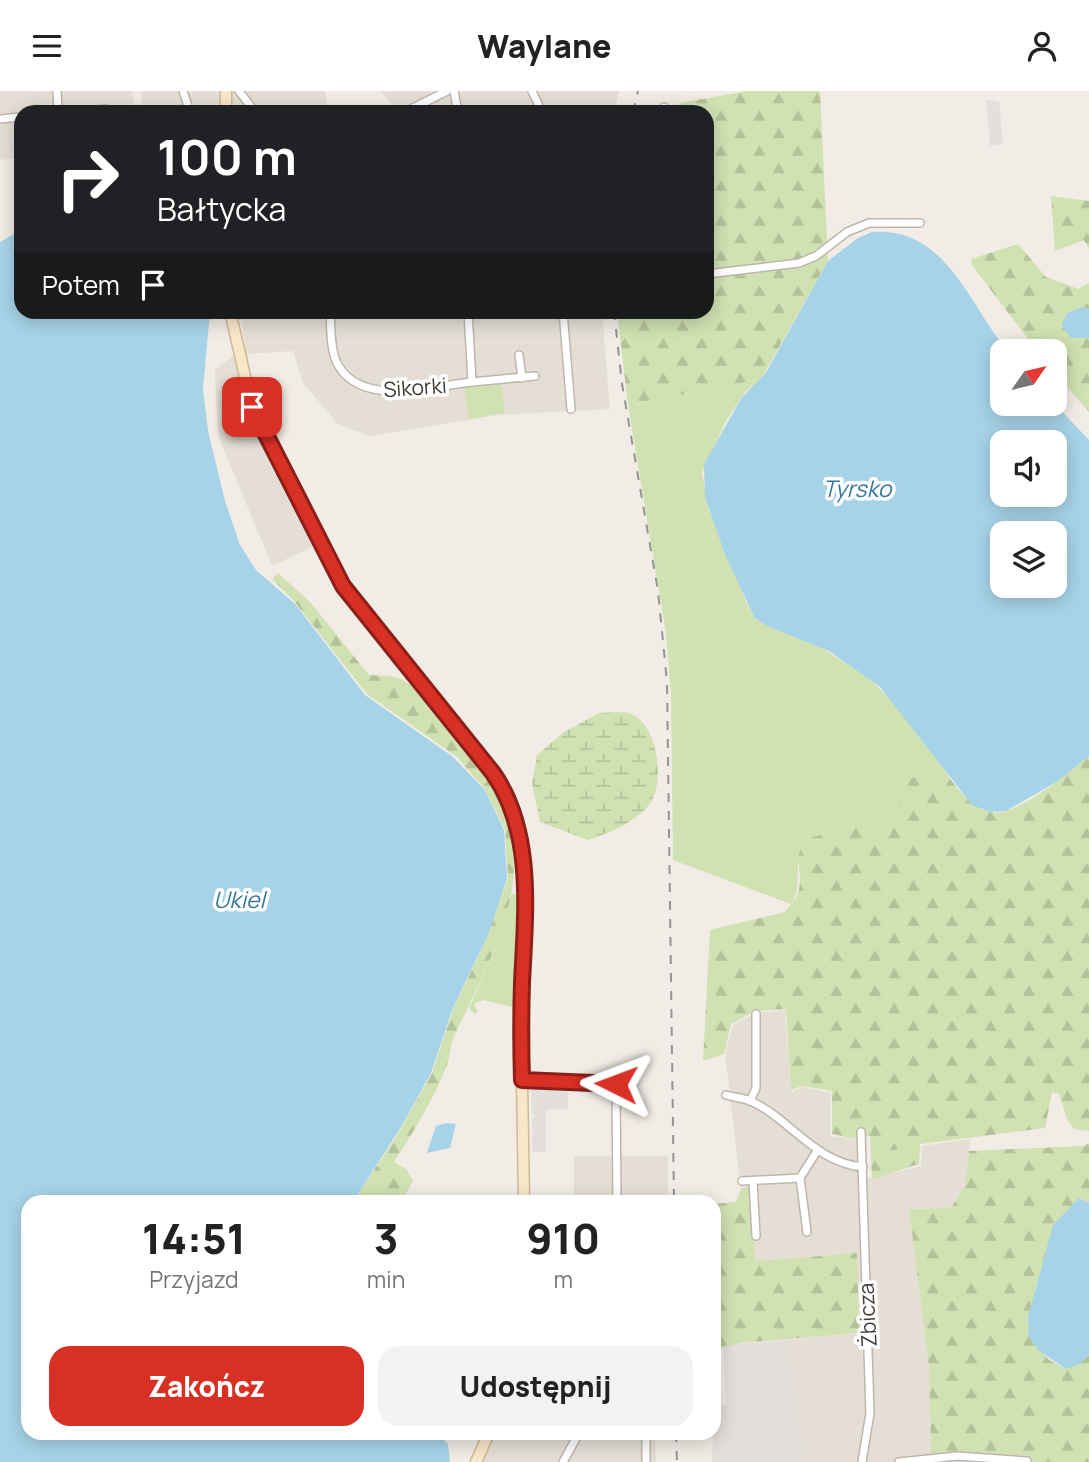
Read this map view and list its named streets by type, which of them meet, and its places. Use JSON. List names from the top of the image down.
{
  "streets": {
    "street": ["Sikorki", "Żbicza"]
  },
  "water": ["Tyrsko", "Ukiel"],
  "north": "top right",
  "page": {
    "header": "Waylane",
    "turn": ["100 m", "Bałtycka"],
    "then": "Potem",
    "eta": [
      "14:51",
      "Przyjazd",
      "3",
      "min",
      "910",
      "m"
    ],
    "buttons": ["Zakończ", "Udostępnij"]
  }
}
